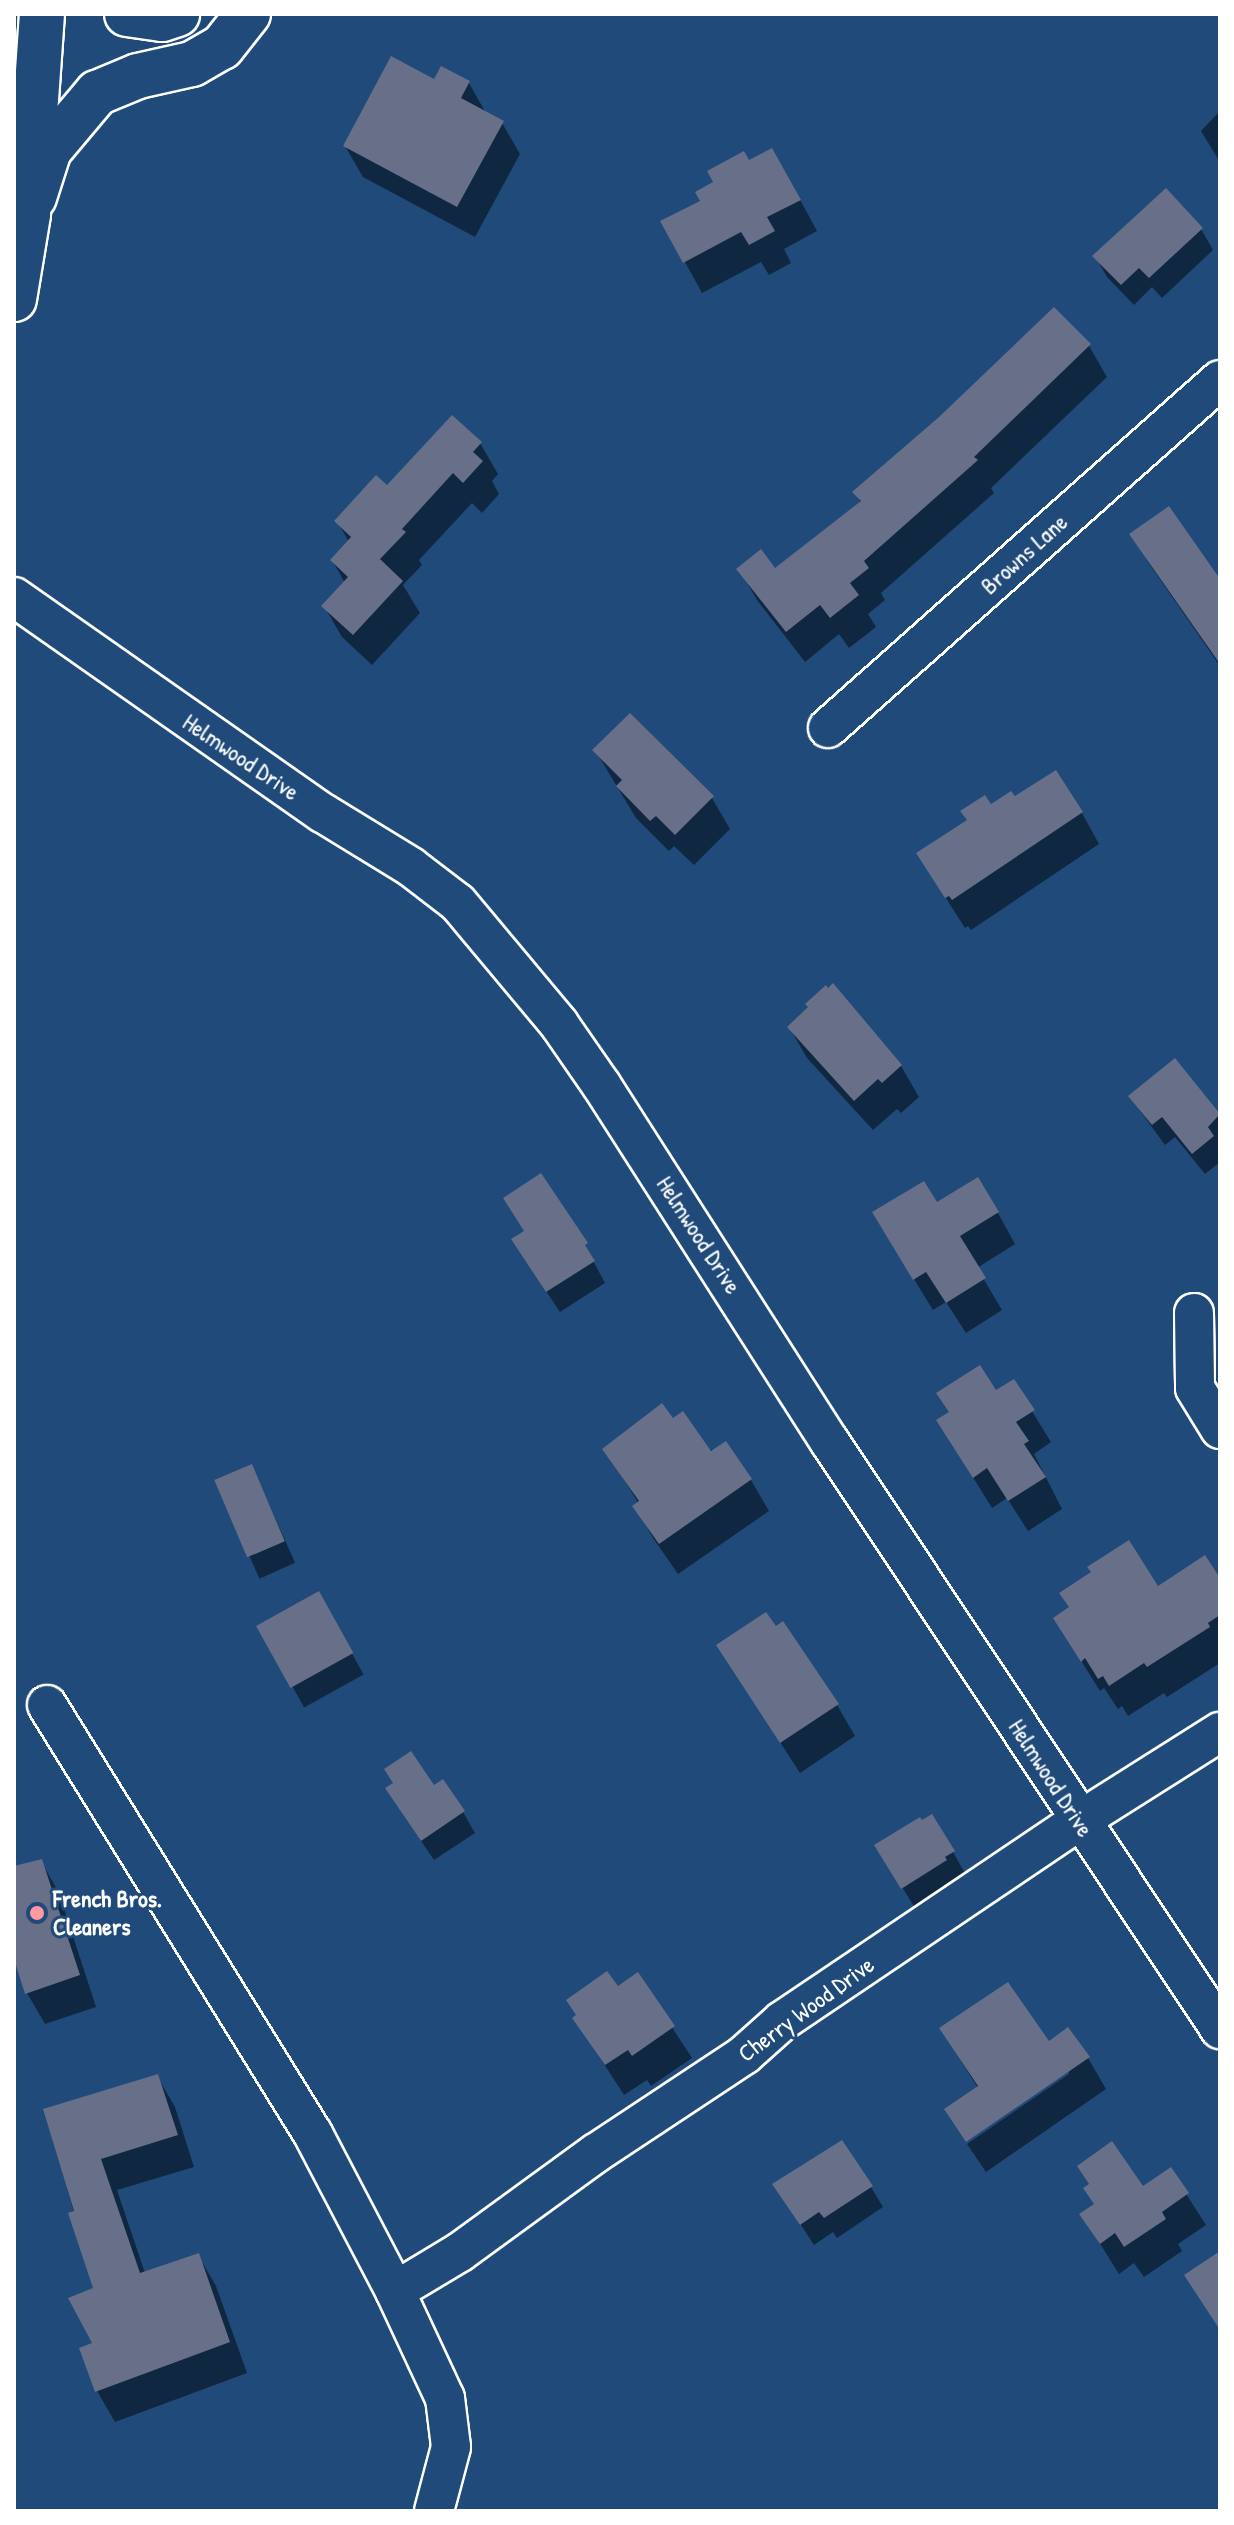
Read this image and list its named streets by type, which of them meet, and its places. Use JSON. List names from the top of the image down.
{
  "streets": {
    "street": ["Browns Lane", "Helmwood Drive", "Cherry Wood Drive"]
  },
  "crossings": [
    ["Helmwood Drive", "Cherry Wood Drive"]
  ],
  "places": ["French Bros. Cleaners"]
}
